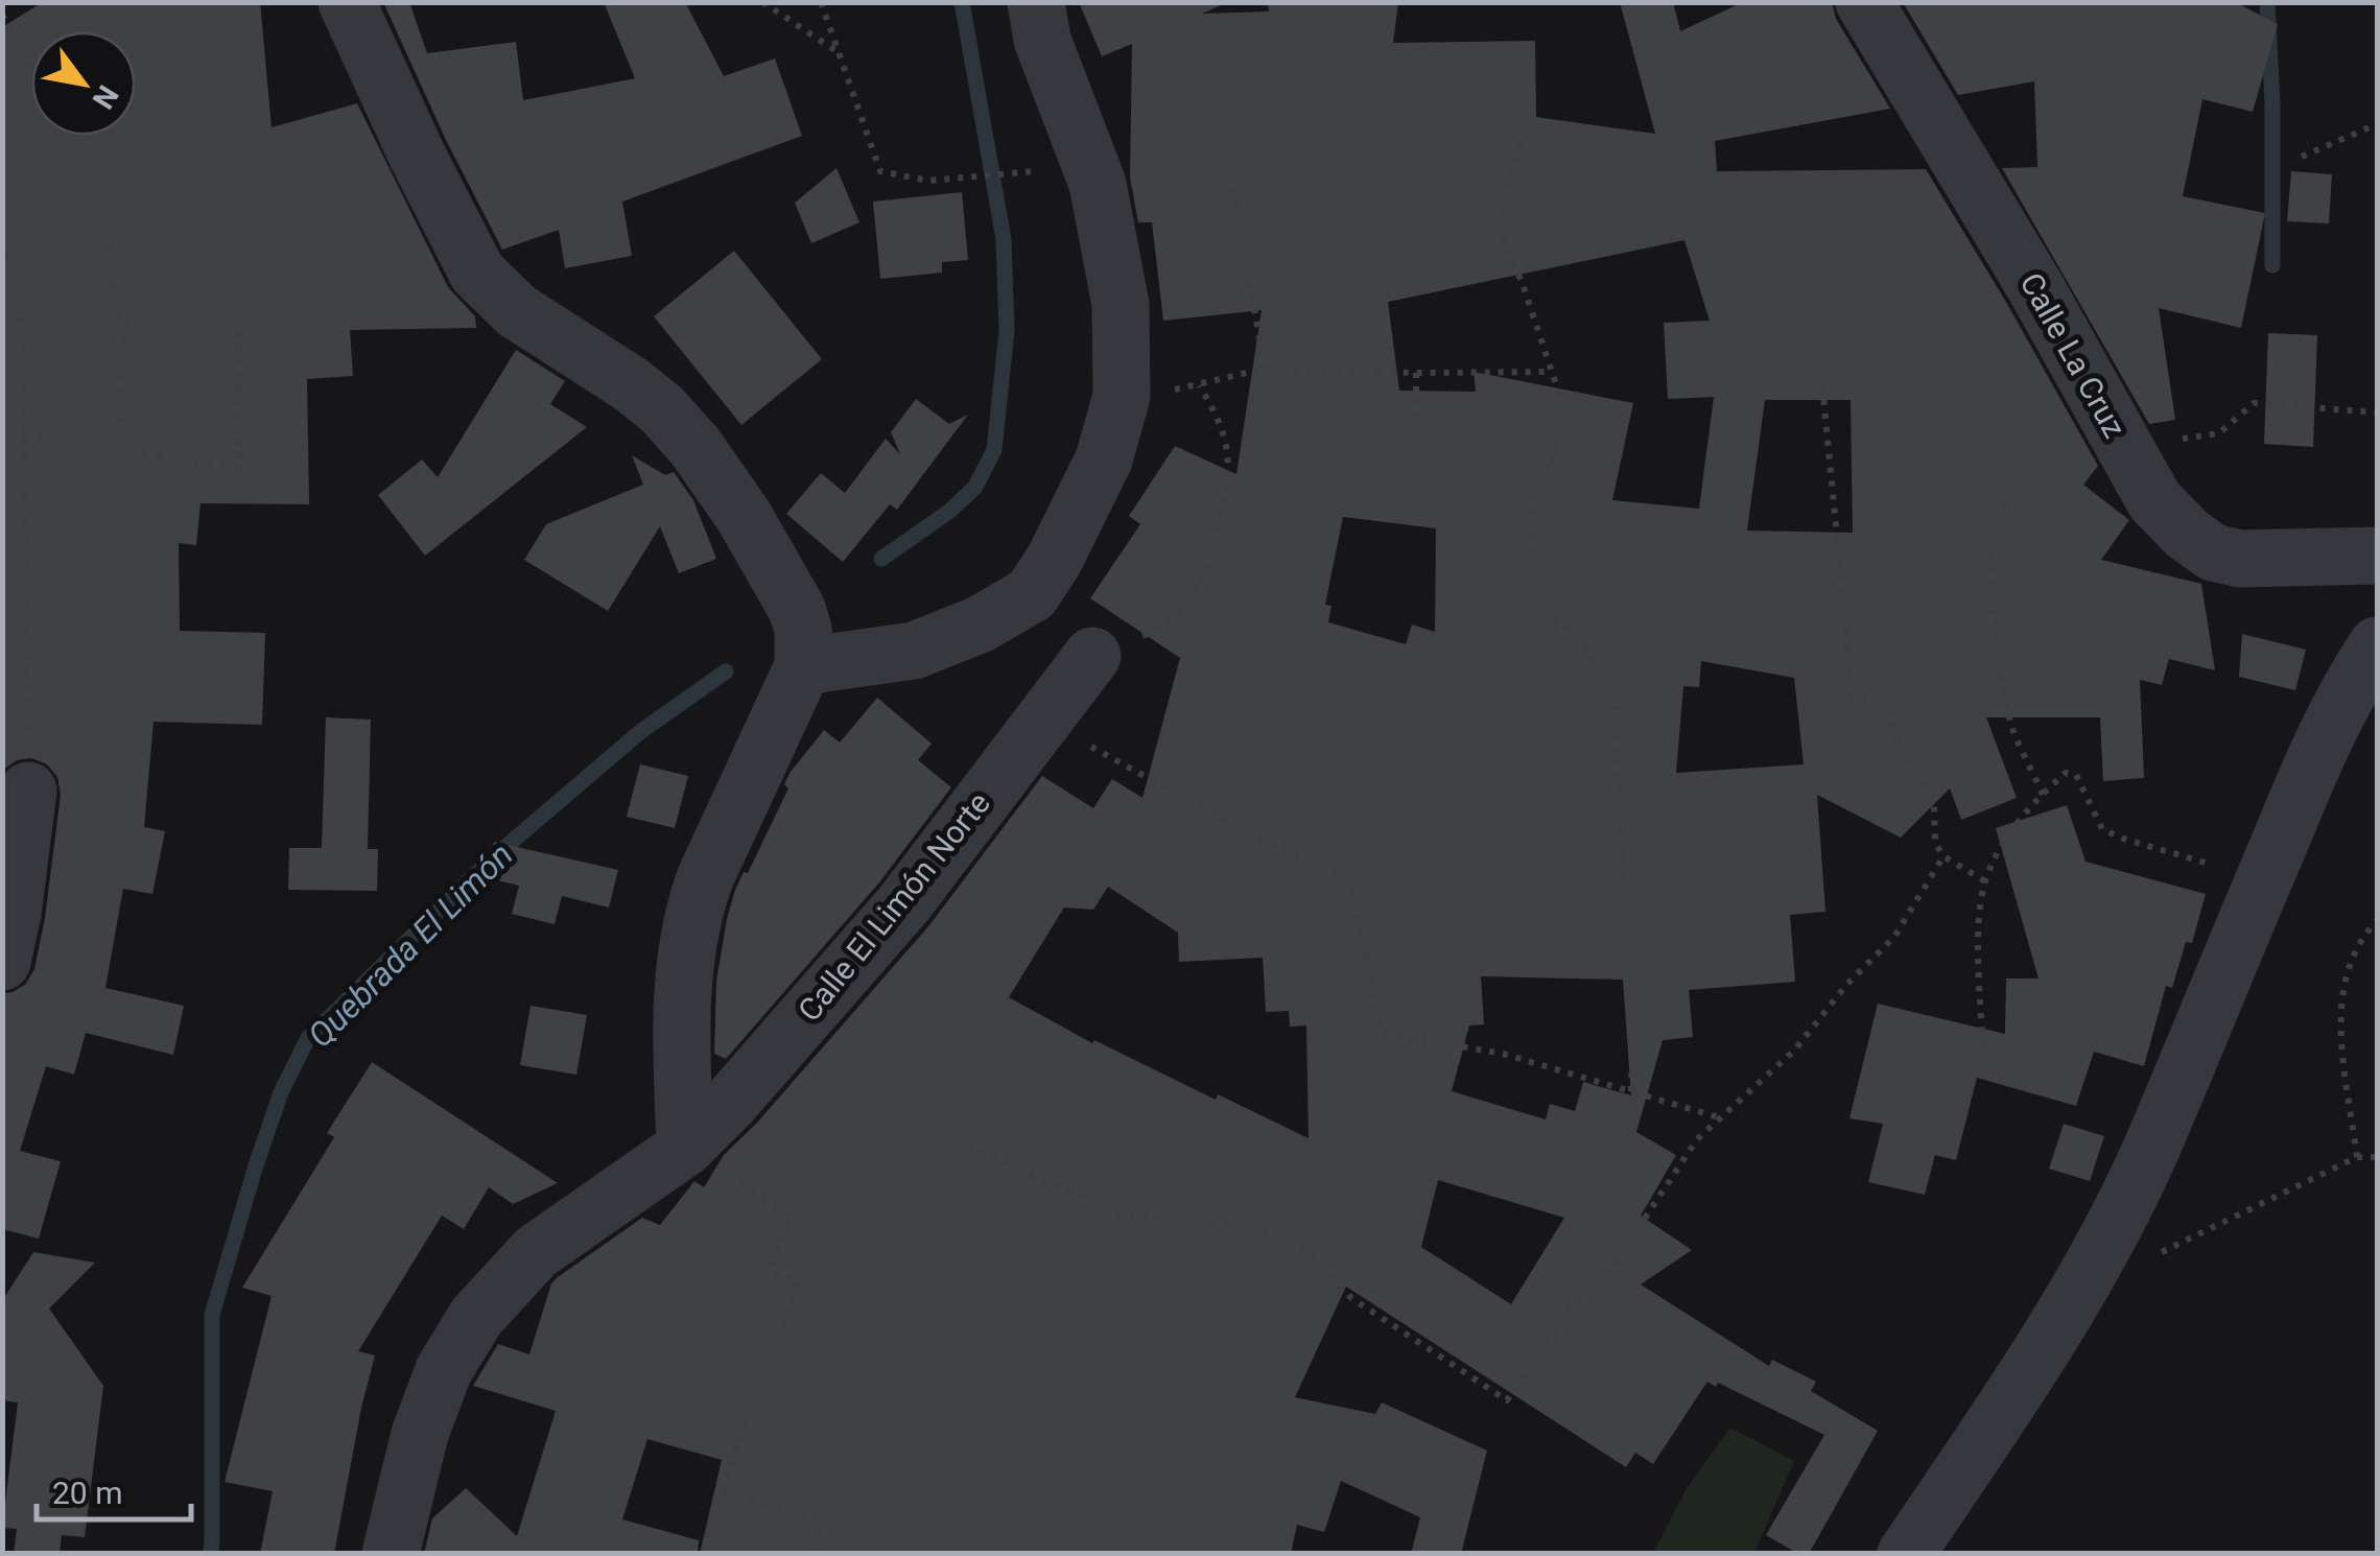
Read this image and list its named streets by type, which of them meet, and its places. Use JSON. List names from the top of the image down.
{
  "streets": {
    "street": ["Calle La Cruz", "Calle El Limón Norte"]
  },
  "water": ["Quebrada El Limón"],
  "scale_bar": "20 m",
  "north": "bottom right"
}
